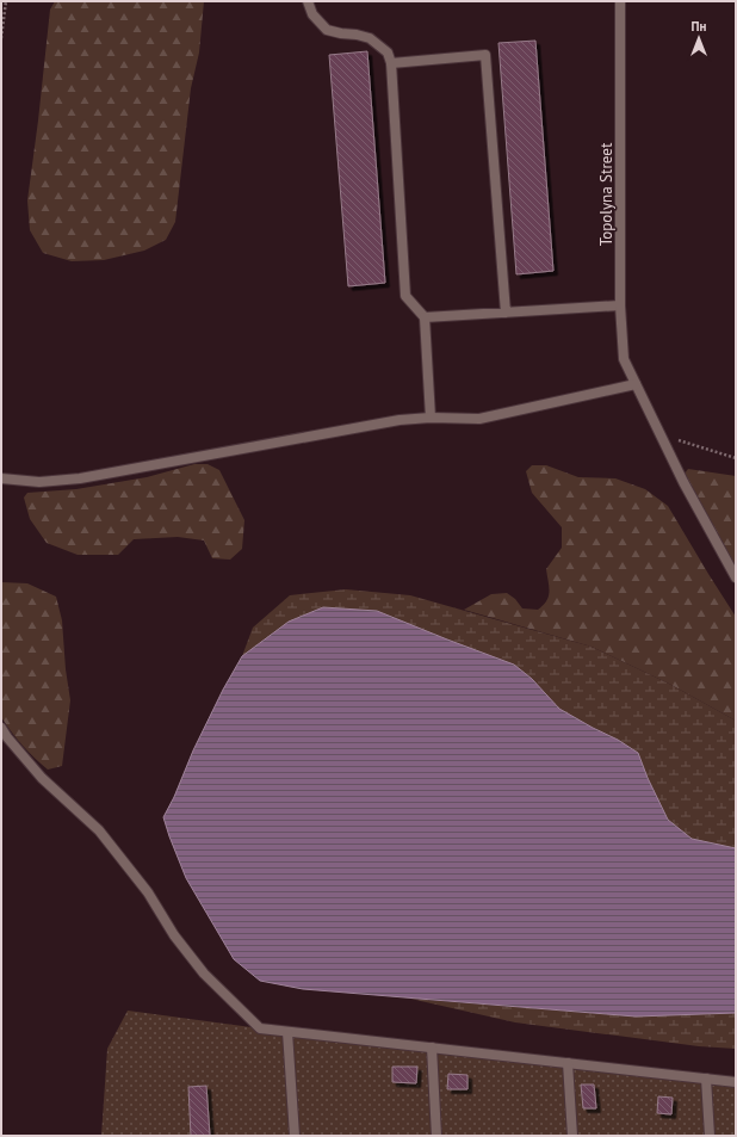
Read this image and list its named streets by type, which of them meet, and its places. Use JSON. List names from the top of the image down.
{
  "streets": {
    "street": ["Topolyna Street"]
  },
  "north": "top"
}
